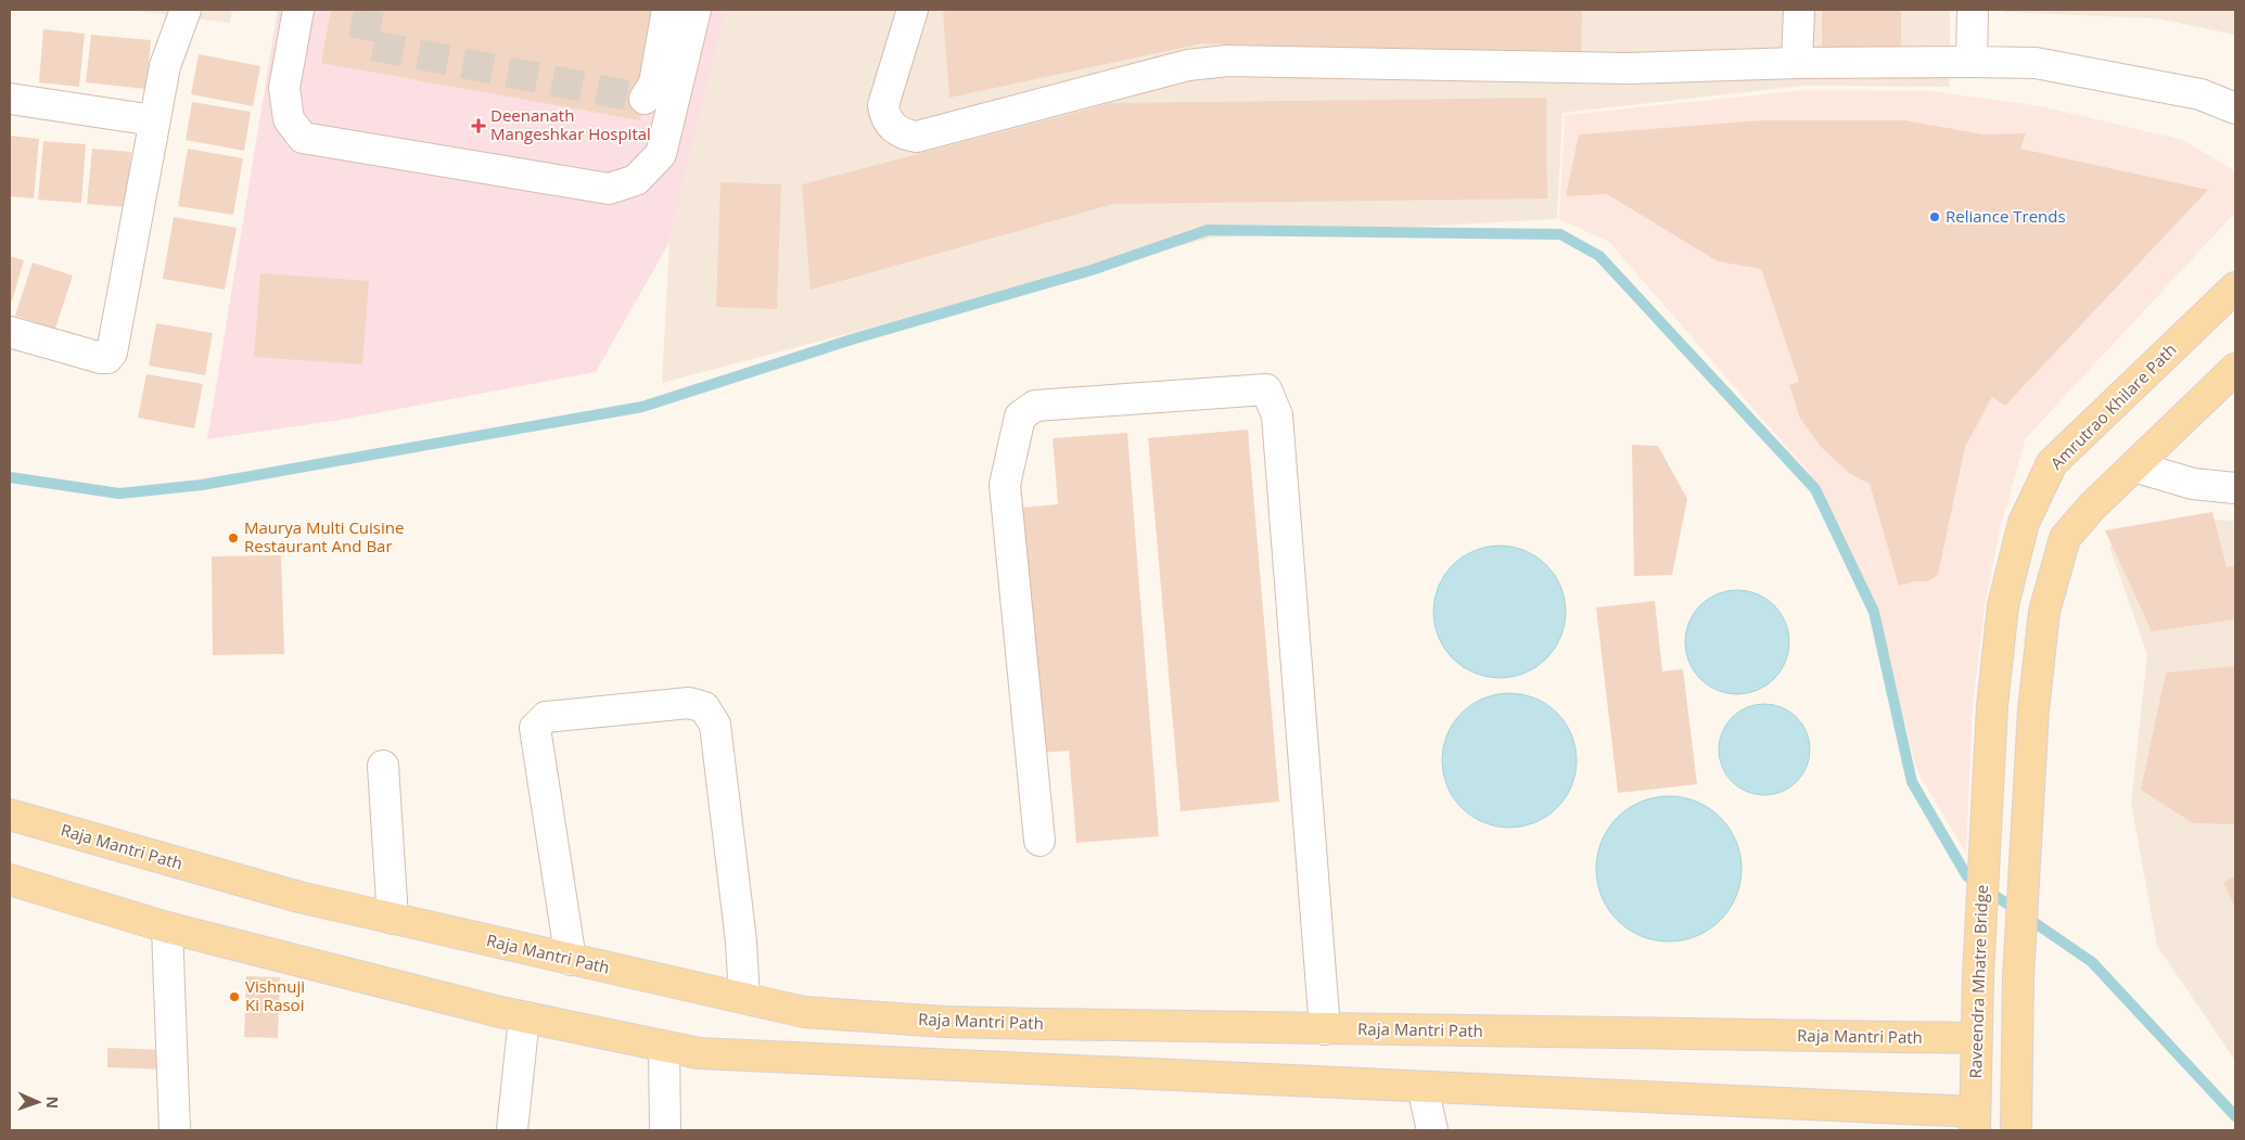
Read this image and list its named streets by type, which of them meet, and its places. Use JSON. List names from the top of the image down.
{
  "streets": {
    "main road": ["Amrutrao Khilare Path", "Raja Mantri Path", "Raveendra Mhatre Bridge"]
  },
  "crossings": [
    ["Amrutrao Khilare Path", "Raveendra Mhatre Bridge"],
    ["Raja Mantri Path", "Raveendra Mhatre Bridge"]
  ],
  "places": {
    "health": ["Deenanath Mangeshkar Hospital"],
    "other": ["Reliance Trends", "Maurya Multi Cuisine Restaurant And Bar", "Vishnuji Ki Rasoi"]
  },
  "north": "right"
}
